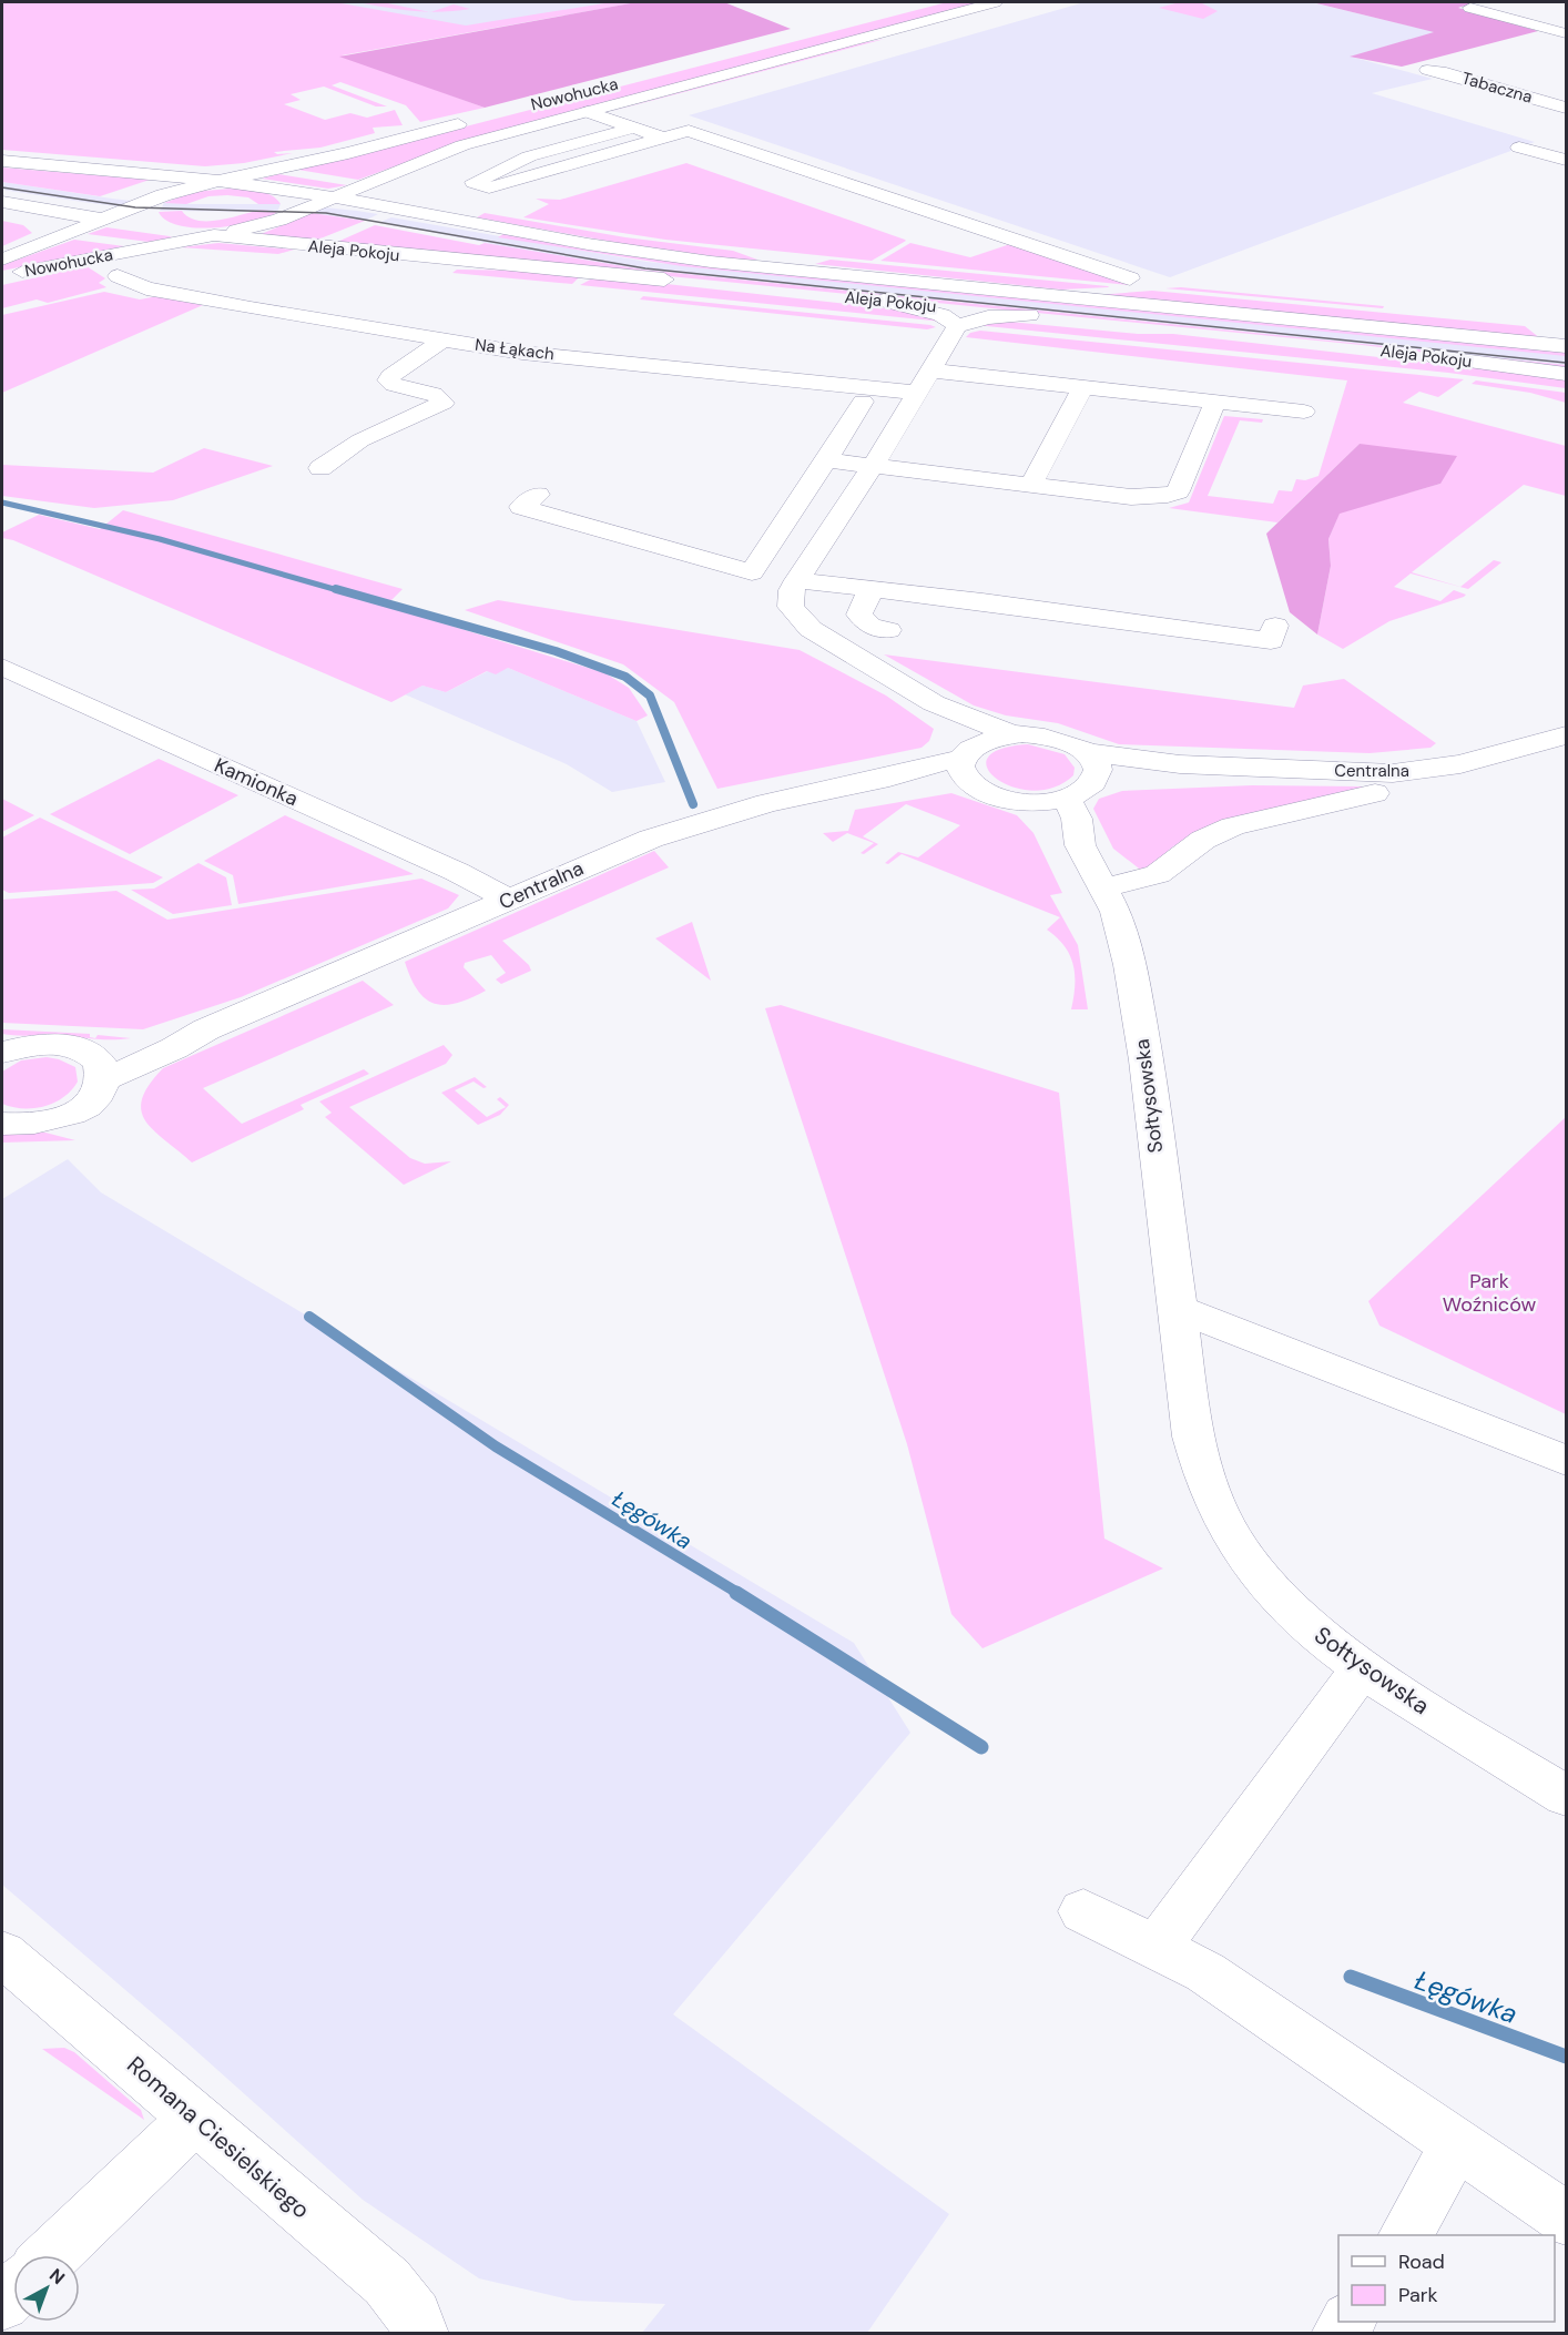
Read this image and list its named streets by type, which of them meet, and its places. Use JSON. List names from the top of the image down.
{
  "streets": {
    "street": [
      "Tabaczna",
      "Nowohucka",
      "Aleja Pokoju",
      "Na Łąkach",
      "Centralna",
      "Kamionka",
      "Sołtysowska",
      "Romana Ciesielskiego"
    ]
  },
  "crossings": [
    ["Nowohucka", "Aleja Pokoju"],
    ["Centralna", "Kamionka"]
  ],
  "water": ["Łęgówka"],
  "parks": ["Park Woźniców"],
  "legend": ["Road", "Park"],
  "north": "top right"
}
